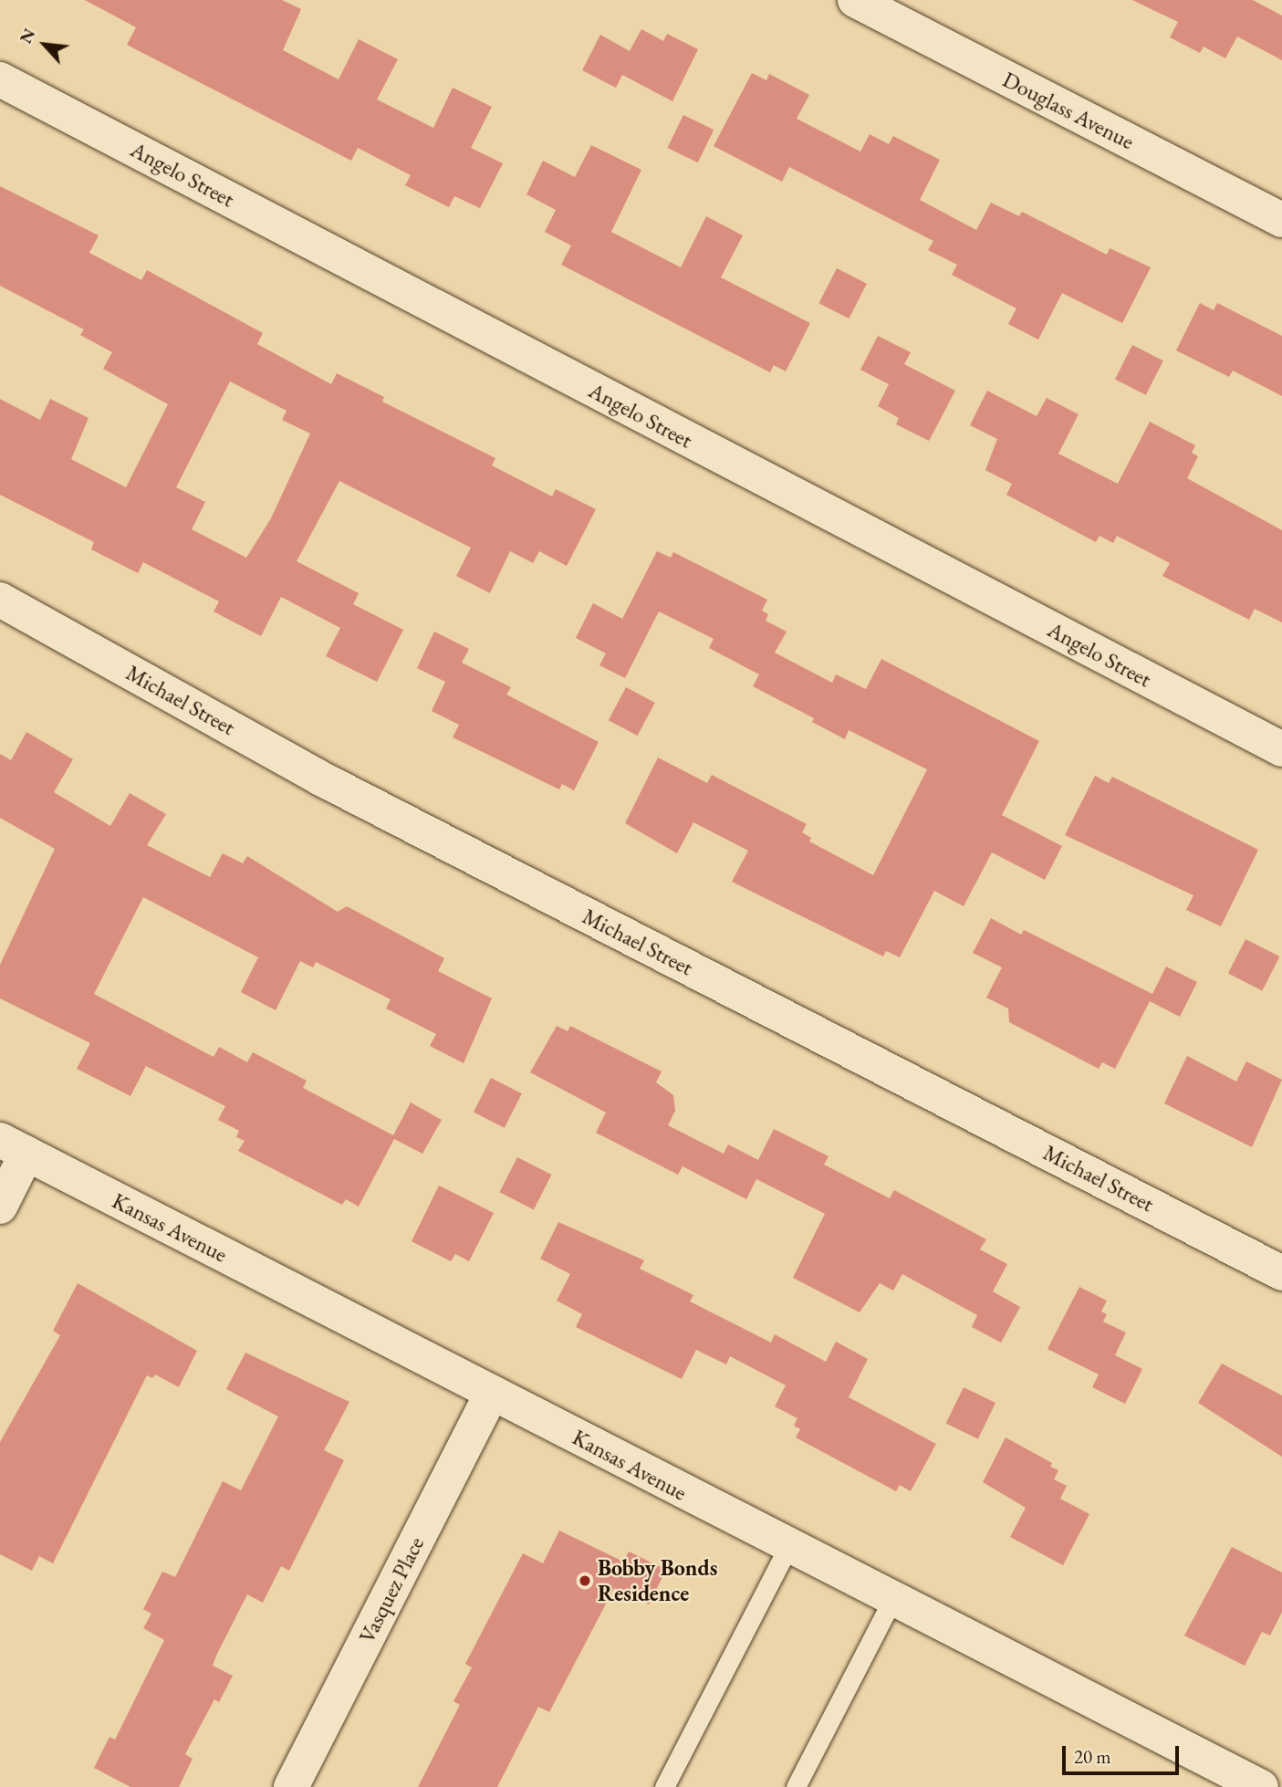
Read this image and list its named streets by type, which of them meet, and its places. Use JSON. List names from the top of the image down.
{
  "streets": {
    "street": [
      "Douglass Avenue",
      "Angelo Street",
      "Michael Street",
      "Kansas Avenue",
      "Vasquez Place"
    ]
  },
  "crossings": [
    ["Kansas Avenue", "Vasquez Place"]
  ],
  "places": ["Bobby Bonds Residence"],
  "scale_bar": "20 m",
  "north": "top left"
}
